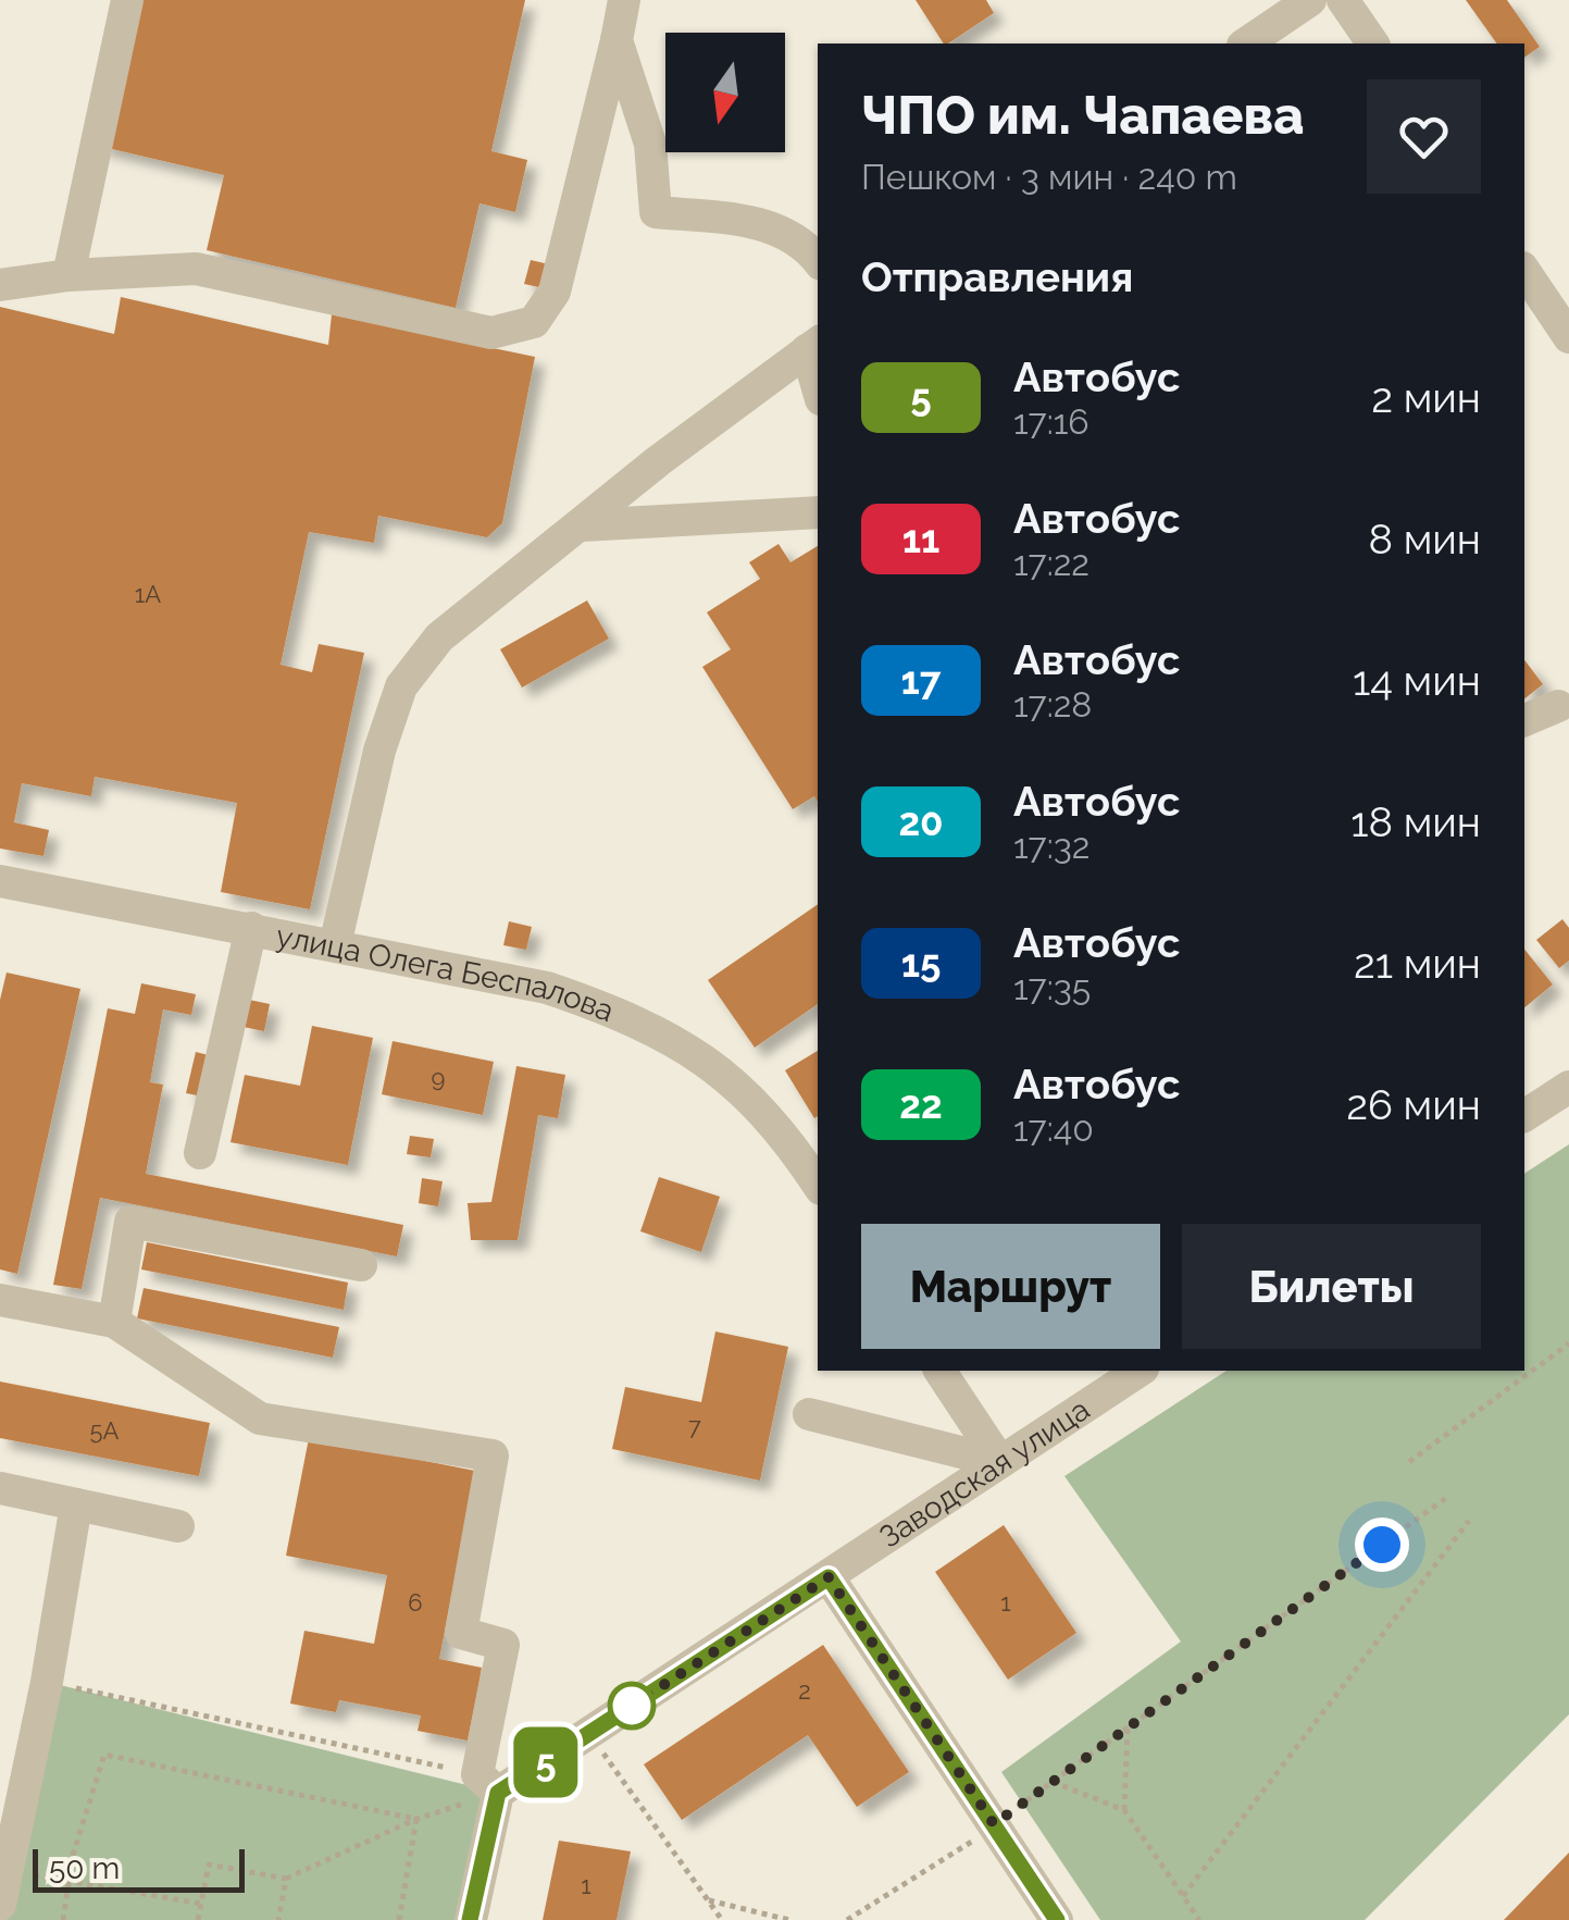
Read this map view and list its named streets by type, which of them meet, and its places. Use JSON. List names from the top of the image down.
{
  "streets": {
    "street": ["улица Олега Беспалова", "Заводская улица"]
  },
  "lines": ["bus line 5"],
  "house_numbers": [
    "1А",
    "9",
    "7",
    "5А",
    "6",
    "1",
    "2",
    "1"
  ],
  "scale_bar": "50 m",
  "north": "bottom",
  "page": {
    "on_map": "5",
    "heading": [
      ["ЧПО им. Чапаева", "Пешком · 3 мин · 240 m"],
      "Отправления"
    ],
    "list": [
      {
        "mark": "5",
        "name": "Автобус",
        "note": "17:16",
        "value": "2 мин"
      },
      {
        "mark": "11",
        "name": "Автобус",
        "note": "17:22",
        "value": "8 мин"
      },
      {
        "mark": "17",
        "name": "Автобус",
        "note": "17:28",
        "value": "14 мин"
      },
      {
        "mark": "20",
        "name": "Автобус",
        "note": "17:32",
        "value": "18 мин"
      },
      {
        "mark": "15",
        "name": "Автобус",
        "note": "17:35",
        "value": "21 мин"
      },
      {
        "mark": "22",
        "name": "Автобус",
        "note": "17:40",
        "value": "26 мин"
      }
    ],
    "buttons": ["Маршрут", "Билеты"],
    "scale": "50 m"
  }
}
